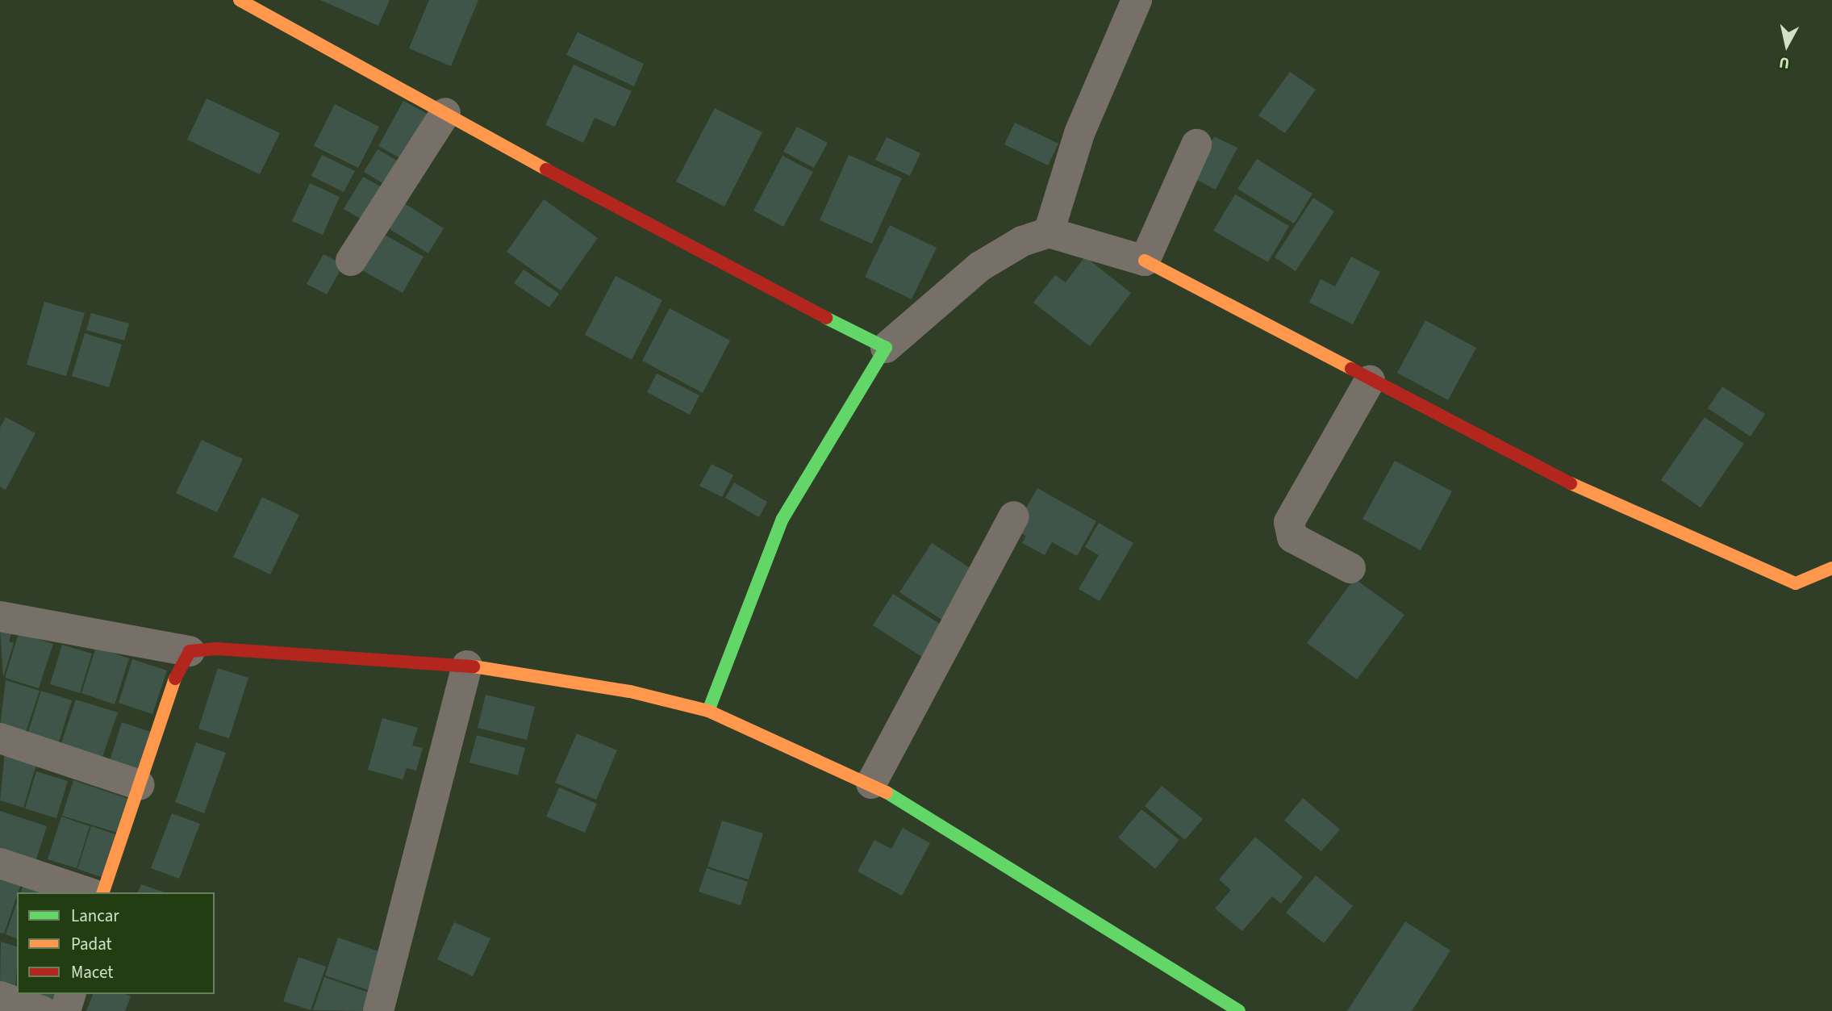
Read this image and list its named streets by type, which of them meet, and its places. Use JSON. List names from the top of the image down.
{
  "legend": ["Lancar", "Padat", "Macet"],
  "north": "bottom"
}
